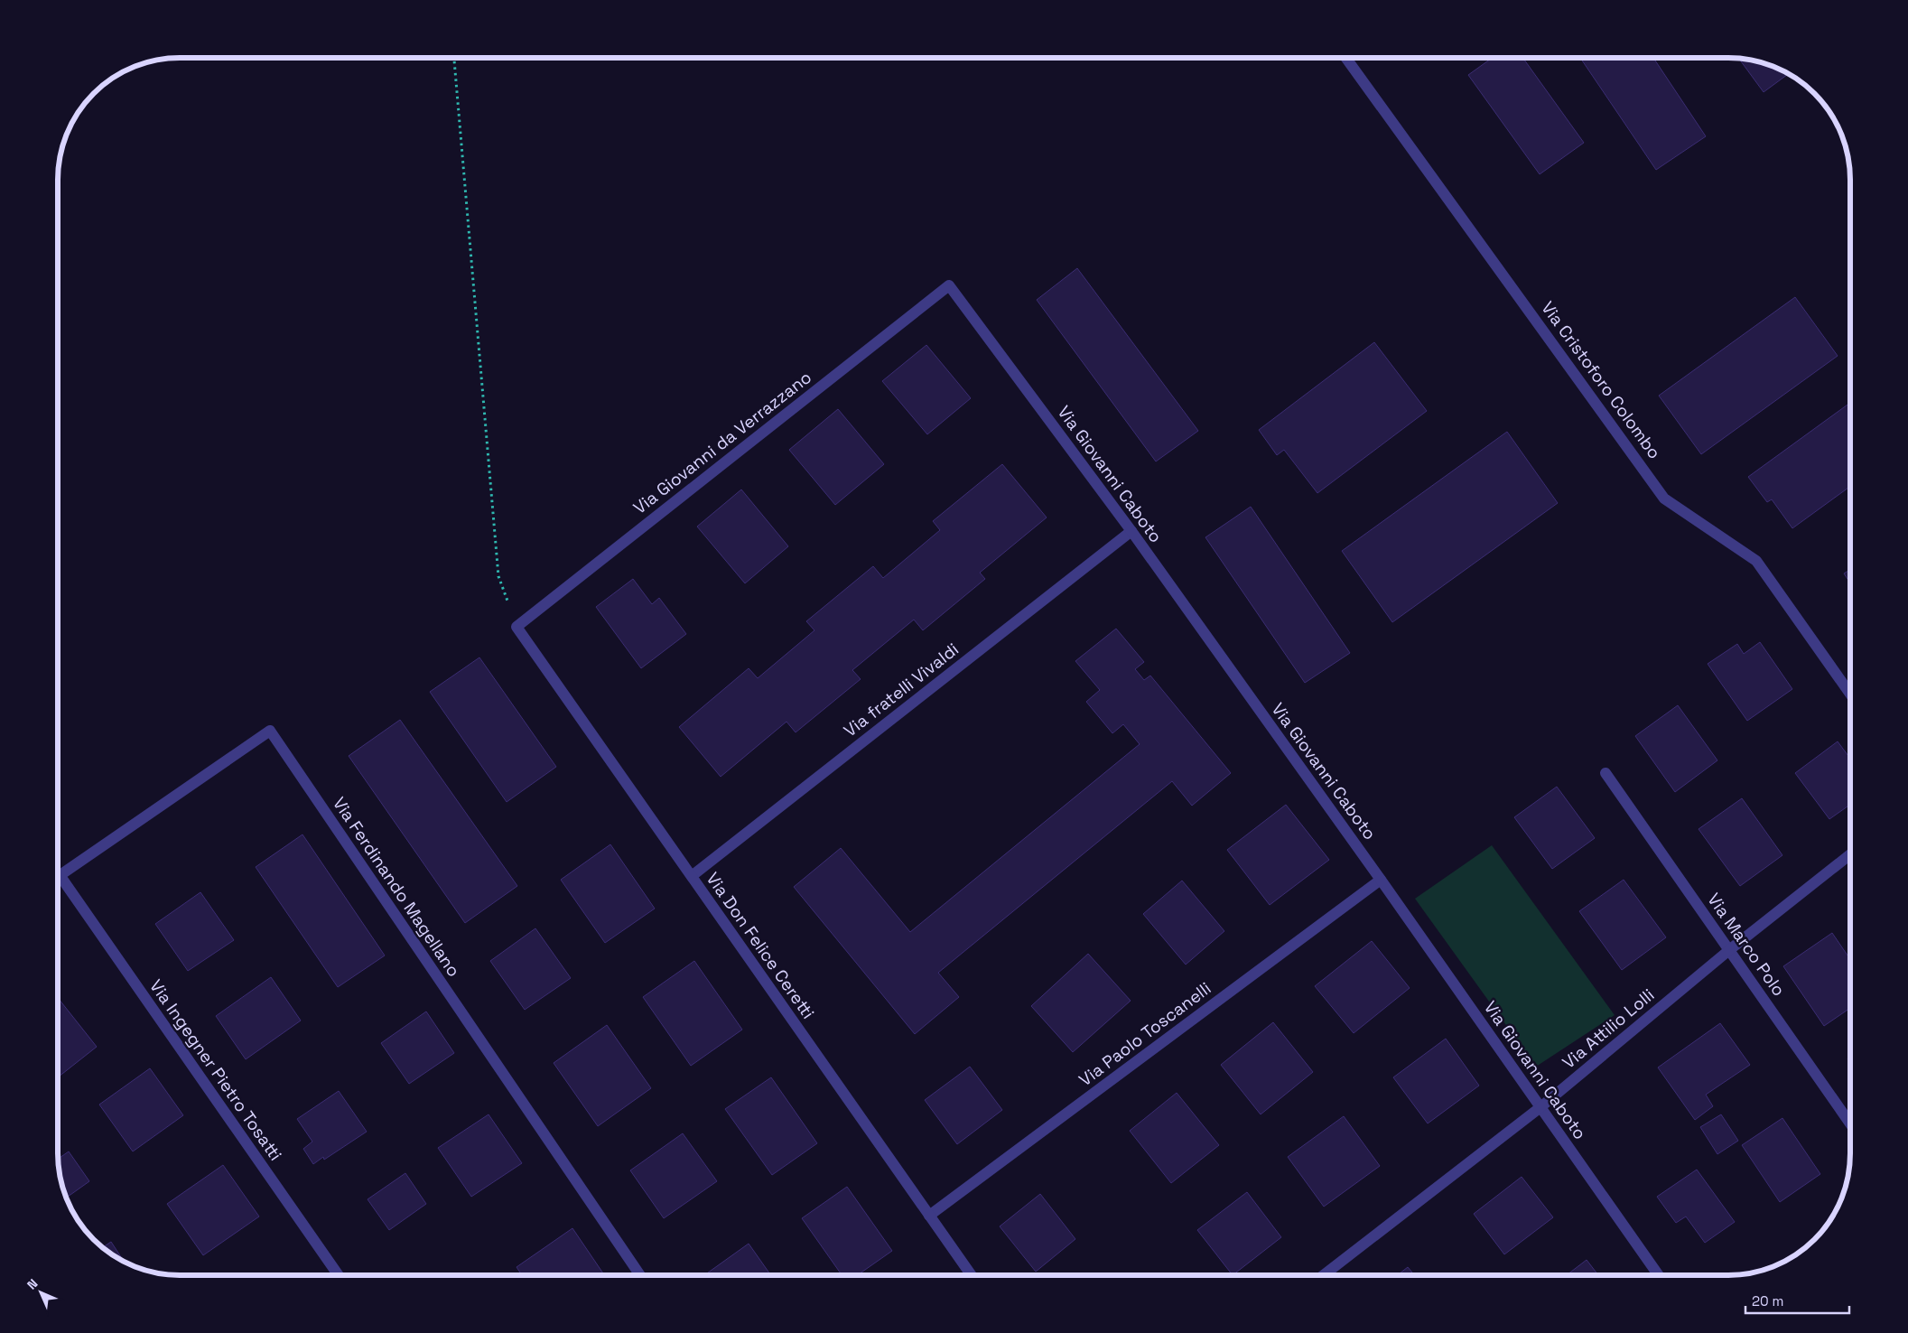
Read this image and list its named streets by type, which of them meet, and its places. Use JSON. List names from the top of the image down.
{
  "streets": {
    "street": [
      "Via Cristoforo Colombo",
      "Via Giovanni da Verrazzano",
      "Via Giovanni Caboto",
      "Via fratelli Vivaldi",
      "Via Ferdinando Magellano",
      "Via Marco Polo",
      "Via Don Felice Ceretti",
      "Via Attilio Lolli",
      "Via Paolo Toscanelli",
      "Via Ingegner Pietro Tosatti"
    ]
  },
  "crossings": [
    ["Via Giovanni da Verrazzano", "Via Giovanni Caboto"],
    ["Via Giovanni da Verrazzano", "Via Don Felice Ceretti"],
    ["Via Giovanni Caboto", "Via fratelli Vivaldi"],
    ["Via Giovanni Caboto", "Via Attilio Lolli"],
    ["Via Giovanni Caboto", "Via Paolo Toscanelli"],
    ["Via fratelli Vivaldi", "Via Don Felice Ceretti"],
    ["Via Ferdinando Magellano", "Via Ingegner Pietro Tosatti"],
    ["Via Marco Polo", "Via Attilio Lolli"],
    ["Via Don Felice Ceretti", "Via Paolo Toscanelli"]
  ],
  "scale_bar": "20 m",
  "north": "top left"
}
